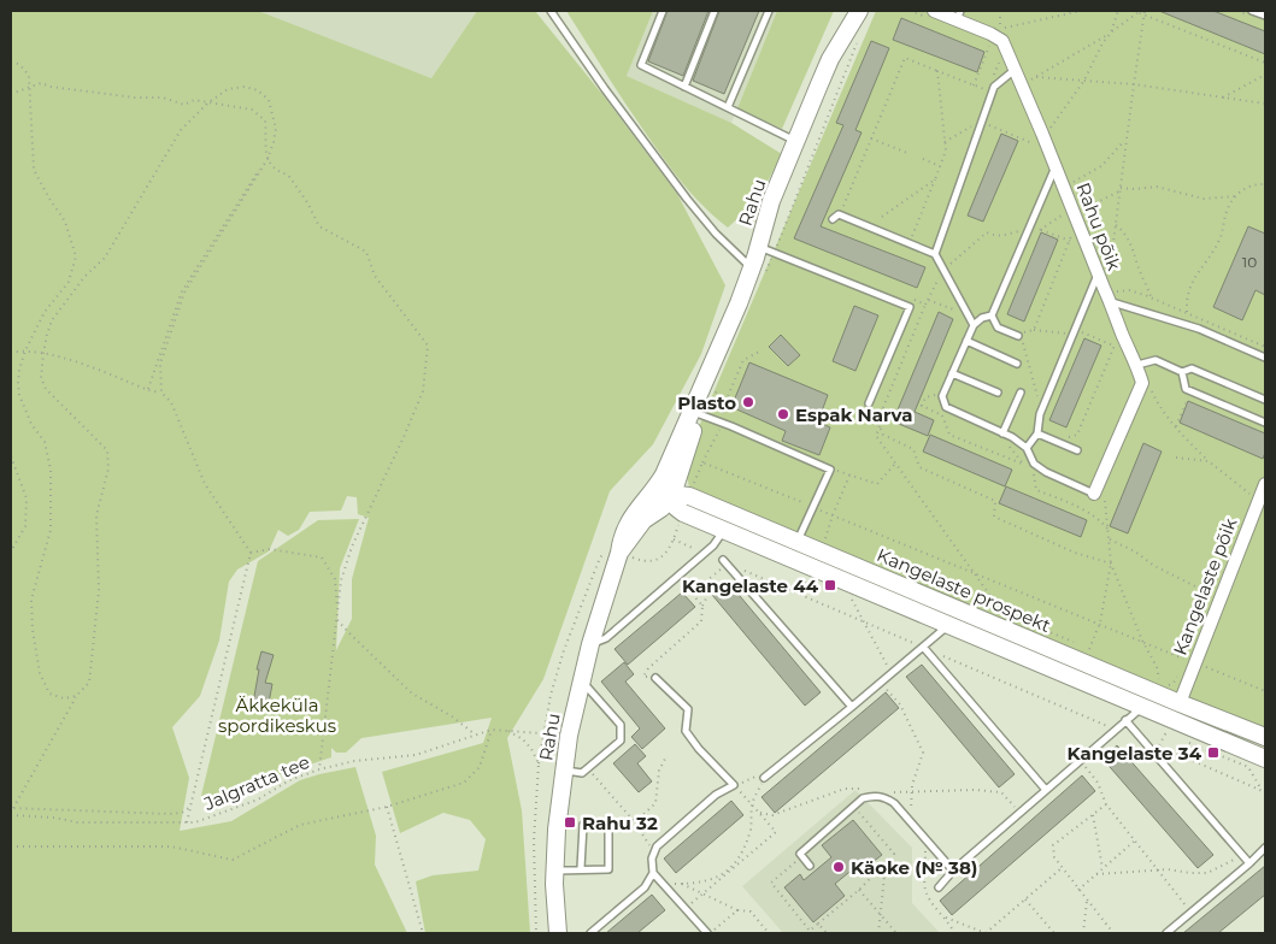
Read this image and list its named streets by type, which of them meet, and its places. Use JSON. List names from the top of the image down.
{
  "streets": {
    "main road": ["Rahu", "Kangelaste prospekt"],
    "street": ["Rahu põik", "Kangelaste põik"],
    "path": ["Jalgratta tee"]
  },
  "crossings": [
    ["Rahu", "Kangelaste prospekt"],
    ["Rahu", "Jalgratta tee"],
    ["Kangelaste põik", "Kangelaste prospekt"]
  ],
  "parks": ["Äkkeküla spordikeskus"],
  "places": {
    "other": ["Plasto", "Espak Narva", "Käoke (№ 38)"],
    "transit": ["Kangelaste 44", "Kangelaste 34", "Rahu 32"]
  },
  "house_numbers": ["10"]
}
